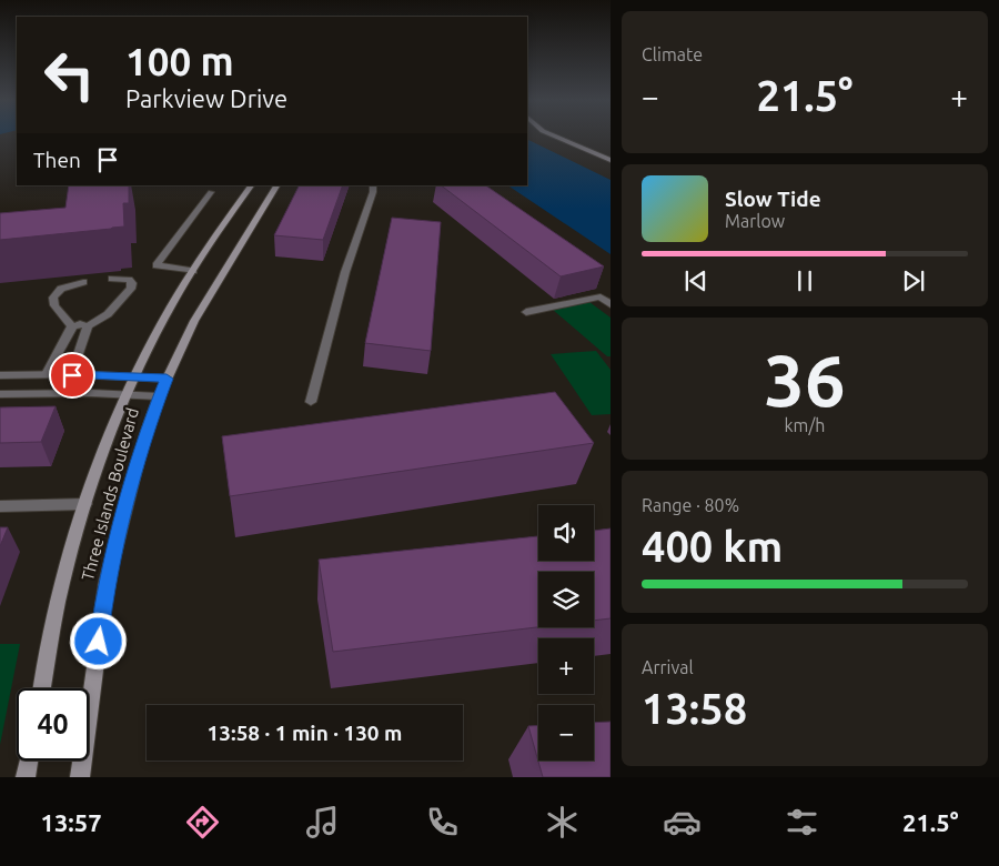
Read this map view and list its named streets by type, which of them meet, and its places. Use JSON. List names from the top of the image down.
{
  "streets": {
    "street": ["Three Islands Boulevard"]
  },
  "page": {
    "tile": [
      "Climate",
      ["36", "km/h"],
      ["Range · 80%", "400 km"],
      ["Arrival", "13:58"]
    ],
    "turn": ["100 m", "Parkview Drive"],
    "heat": ["−", "21.5°", "+"],
    "then": "Then",
    "song": ["Slow Tide", "Marlow"],
    "map_buttons": ["+", "−"],
    "limit": "40",
    "trip": "13:58 · 1 min · 130 m",
    "tabs": ["13:57", "21.5°"]
  }
}
